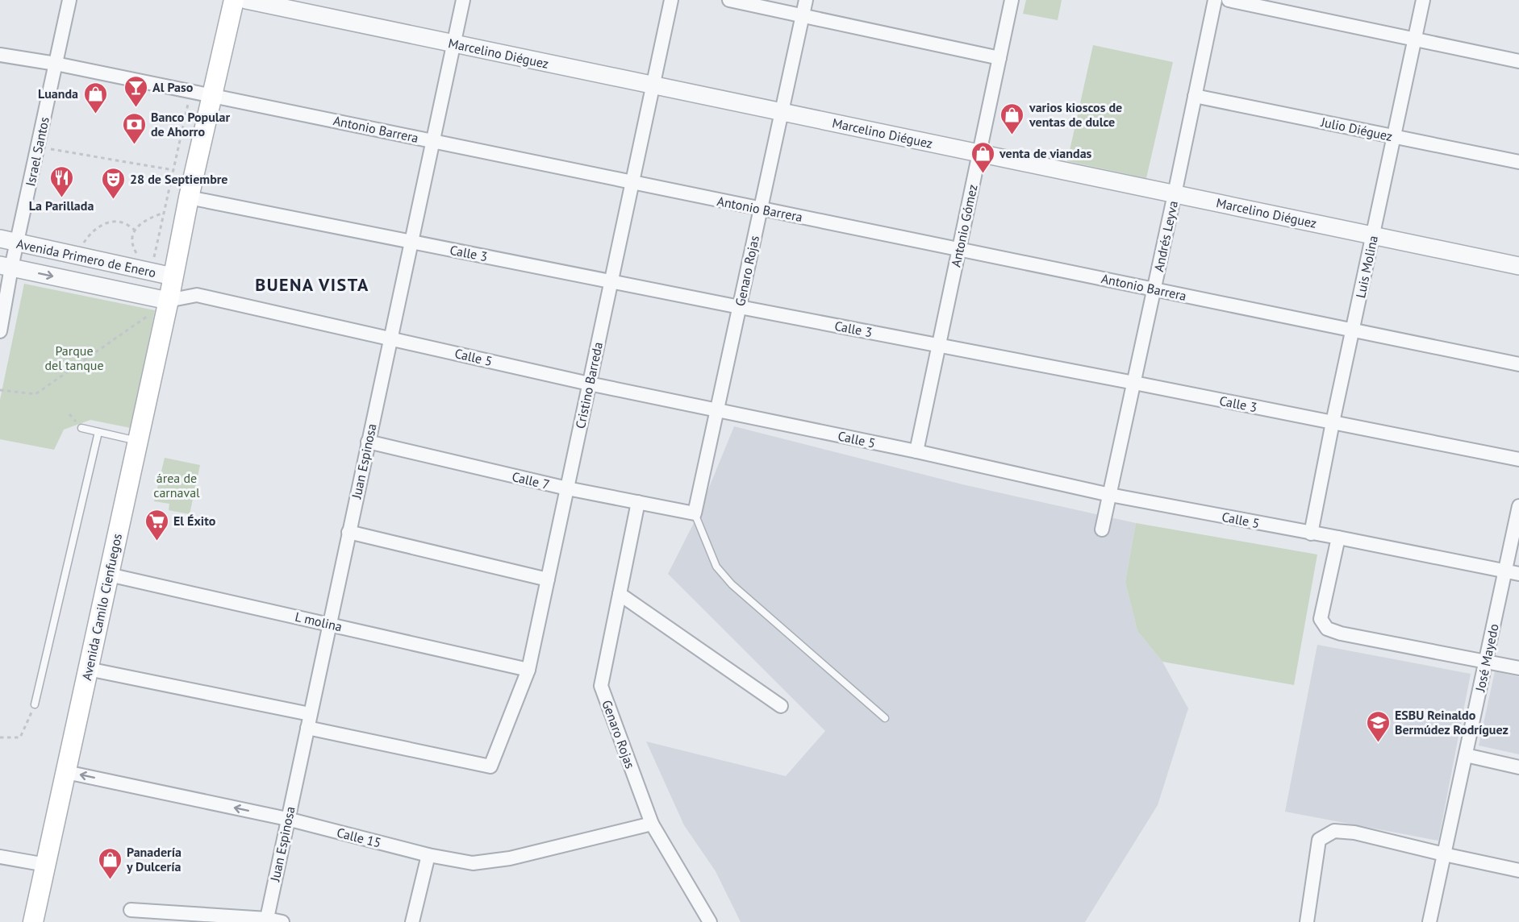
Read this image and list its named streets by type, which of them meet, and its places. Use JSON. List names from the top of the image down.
{
  "streets": {
    "main road": ["Avenida Camilo Cienfuegos"],
    "street": [
      "Marcelino Diéguez",
      "Antonio Barrera",
      "Julio Diéguez",
      "Israel Santos",
      "Antonio Gómez",
      "Andrés Leyva",
      "Calle 3",
      "Avenida Primero de Enero",
      "Luis Molina",
      "Genaro Rojas",
      "Calle 5",
      "Cristino Barreda",
      "Juan Espinosa",
      "Calle 7",
      "L molina",
      "José Mayedo",
      "Calle 15"
    ]
  },
  "crossings": [
    ["Marcelino Diéguez", "Antonio Gómez"],
    ["Marcelino Diéguez", "Andrés Leyva"],
    ["Marcelino Diéguez", "Luis Molina"],
    ["Marcelino Diéguez", "Genaro Rojas"],
    ["Marcelino Diéguez", "Cristino Barreda"],
    ["Marcelino Diéguez", "Juan Espinosa"],
    ["Antonio Barrera", "Israel Santos"],
    ["Antonio Barrera", "Antonio Gómez"],
    ["Antonio Barrera", "Andrés Leyva"],
    ["Antonio Barrera", "Luis Molina"],
    ["Antonio Barrera", "Genaro Rojas"],
    ["Antonio Barrera", "Cristino Barreda"],
    ["Antonio Barrera", "Juan Espinosa"],
    ["Antonio Barrera", "Avenida Camilo Cienfuegos"],
    ["Julio Diéguez", "Andrés Leyva"],
    ["Julio Diéguez", "Luis Molina"],
    ["Israel Santos", "Avenida Primero de Enero"],
    ["Antonio Gómez", "Calle 3"],
    ["Antonio Gómez", "Calle 5"],
    ["Andrés Leyva", "Calle 3"],
    ["Andrés Leyva", "Calle 5"],
    ["Calle 3", "Luis Molina"],
    ["Calle 3", "Genaro Rojas"],
    ["Calle 3", "Cristino Barreda"],
    ["Calle 3", "Juan Espinosa"],
    ["Calle 3", "Avenida Camilo Cienfuegos"],
    ["Avenida Primero de Enero", "Calle 5"],
    ["Avenida Primero de Enero", "Avenida Camilo Cienfuegos"],
    ["Luis Molina", "Calle 5"],
    ["Genaro Rojas", "Calle 5"],
    ["Genaro Rojas", "Calle 7"],
    ["Genaro Rojas", "Calle 15"],
    ["Calle 5", "Cristino Barreda"],
    ["Calle 5", "Juan Espinosa"],
    ["Calle 5", "Avenida Camilo Cienfuegos"],
    ["Calle 5", "José Mayedo"],
    ["Cristino Barreda", "Juan Espinosa"],
    ["Cristino Barreda", "Calle 7"],
    ["Cristino Barreda", "L molina"],
    ["Juan Espinosa", "Calle 7"],
    ["Juan Espinosa", "L molina"],
    ["Juan Espinosa", "Calle 15"],
    ["Avenida Camilo Cienfuegos", "L molina"],
    ["Avenida Camilo Cienfuegos", "Calle 15"]
  ],
  "districts": ["BUENA VISTA"],
  "parks": ["Parque del tanque", "área de carnaval"],
  "places": {
    "bar": ["Al Paso"],
    "shop": [
      "Luanda",
      "varios kioscos de ventas de dulce",
      "venta de viandas",
      "Panadería y Dulcería"
    ],
    "bank": ["Banco Popular de Ahorro"],
    "restaurant": ["La Parillada"],
    "theatre": ["28 de Septiembre"],
    "supermarket": ["El Éxito"],
    "school or university": ["ESBU Reinaldo Bermúdez Rodríguez"]
  }
}
